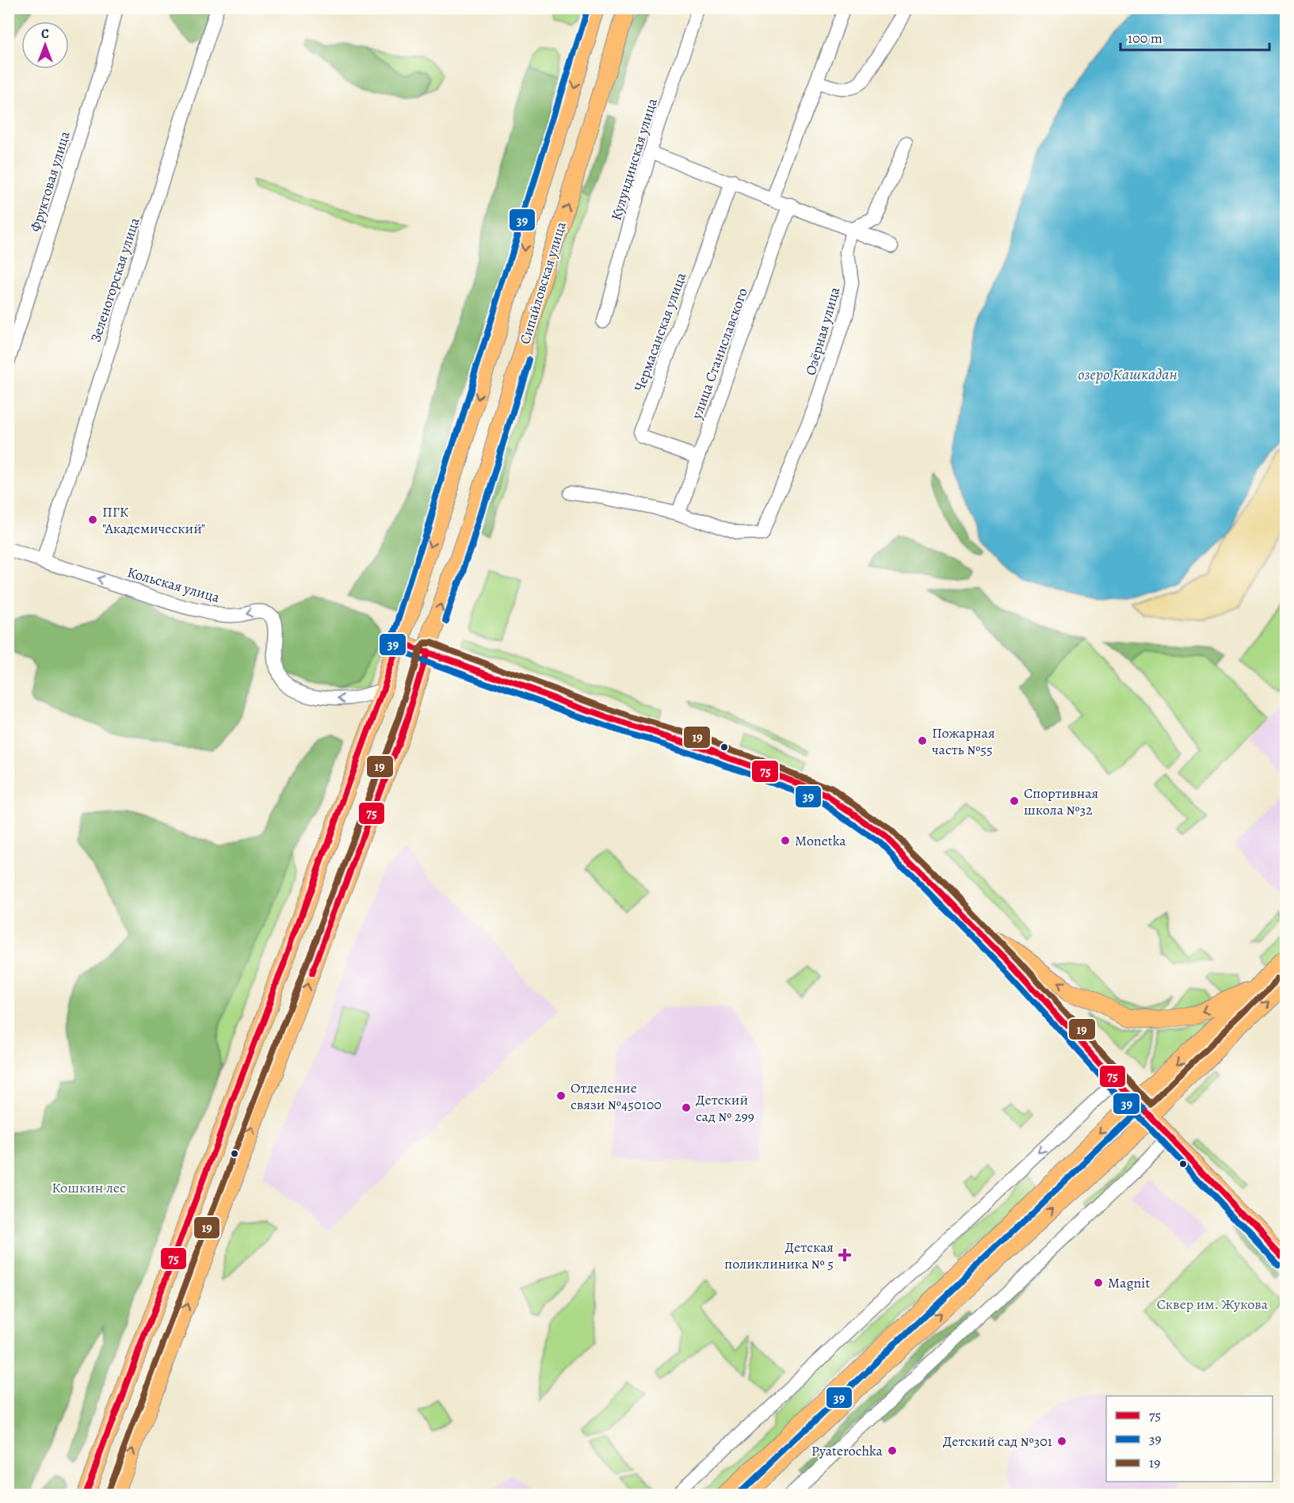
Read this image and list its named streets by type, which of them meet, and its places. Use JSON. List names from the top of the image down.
{
  "streets": {
    "main road": ["Сипайловская улица"],
    "street": [
      "Кулундинская улица",
      "Фруктовая улица",
      "Зеленогорская улица",
      "Озёрная улица",
      "Чермасанская улица",
      "улица Станиславского",
      "Кольская улица"
    ]
  },
  "crossings": [
    ["Зеленогорская улица", "Кольская улица"],
    ["Сипайловская улица", "Кольская улица"],
    ["Озёрная улица", "улица Станиславского"],
    ["Чермасанская улица", "улица Станиславского"]
  ],
  "one_way": ["Кольская улица"],
  "water": ["озеро Кашкадан"],
  "parks": ["Кошкин лес", "Сквер им. Жукова"],
  "places": {
    "other": [
      "ПГК \"Академический\"",
      "Пожарная часть №55",
      "Спортивная школа №32",
      "Monetka",
      "Отделение связи №450100",
      "Детский сад № 299",
      "Magnit",
      "Детский сад №301",
      "Pyaterochka"
    ],
    "health": ["Детская поликлиника № 5"]
  },
  "lines": ["transit line 39", "transit line 75", "transit line 19"],
  "legend": ["75", "39", "19"],
  "scale_bar": "100 m",
  "north": "top"
}
